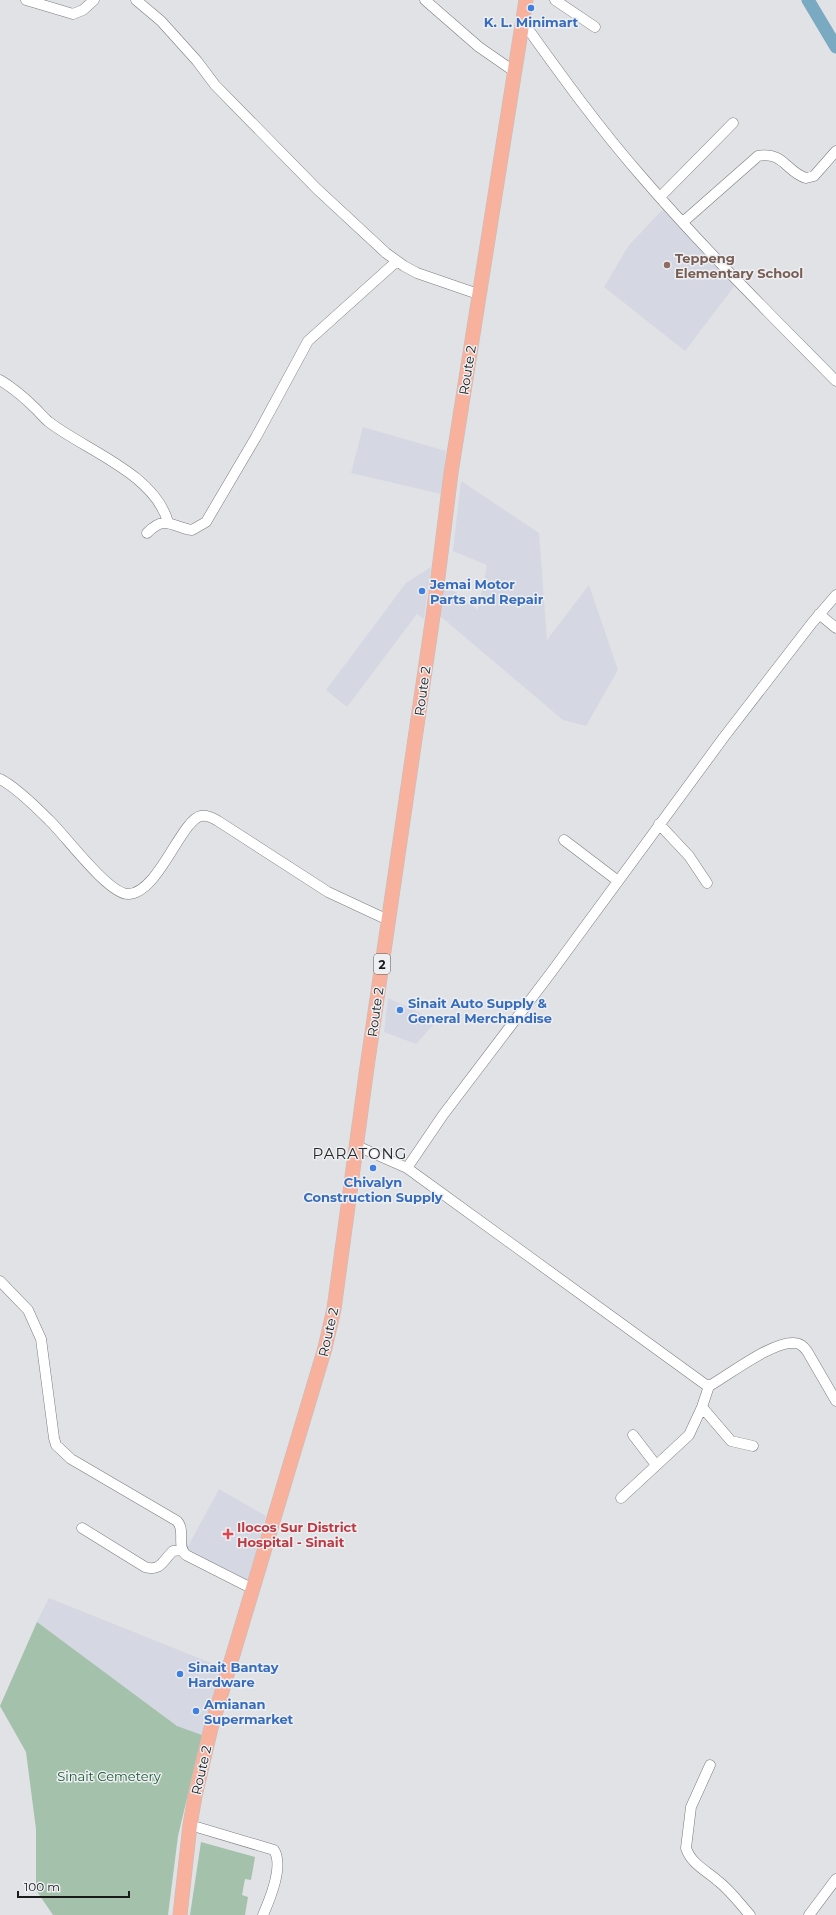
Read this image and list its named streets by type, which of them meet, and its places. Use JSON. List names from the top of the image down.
{
  "streets": {
    "highway": ["Route 2", "2"]
  },
  "districts": ["PARATONG"],
  "parks": ["Sinait Cemetery"],
  "places": {
    "other": [
      "K. L. Minimart",
      "Teppeng Elementary School",
      "Jemai Motor Parts and Repair",
      "Sinait Auto Supply & General Merchandise",
      "Chivalyn Construction Supply",
      "Sinait Bantay Hardware",
      "Amianan Supermarket"
    ],
    "health": ["Ilocos Sur District Hospital - Sinait"]
  },
  "scale_bar": "100 m"
}
